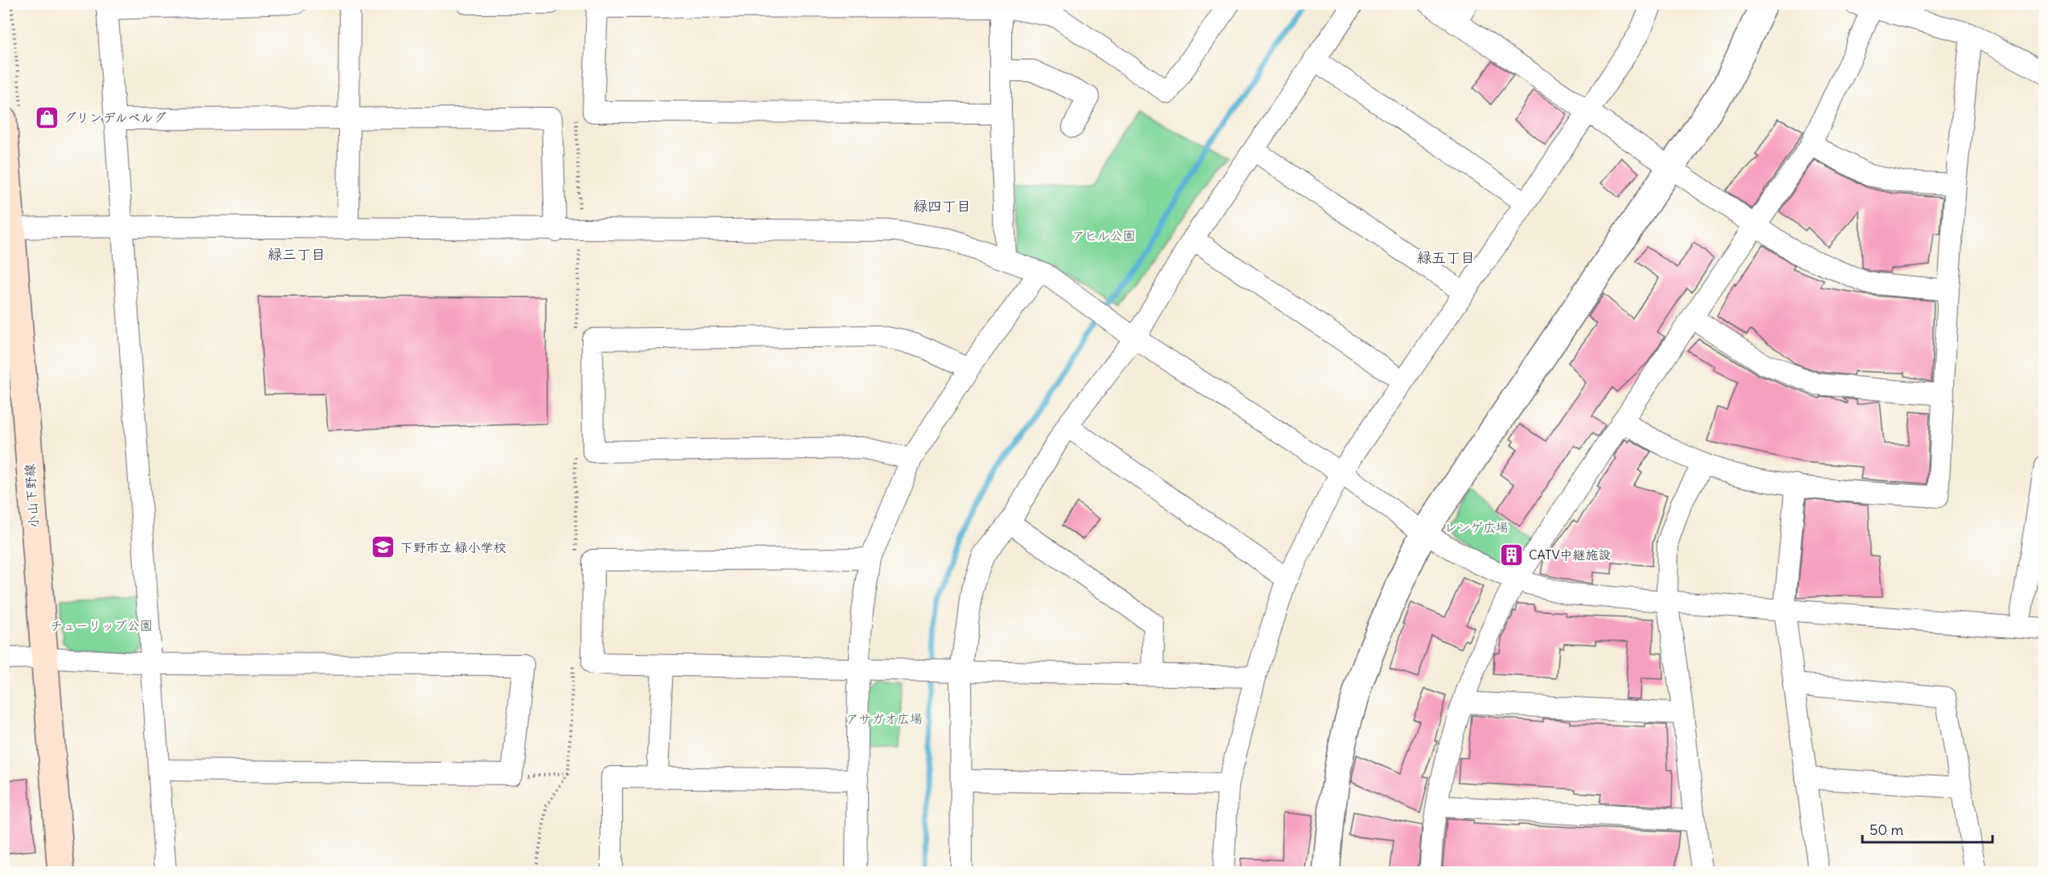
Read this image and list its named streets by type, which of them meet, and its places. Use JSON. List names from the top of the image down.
{
  "streets": {
    "main road": ["小山下野線"]
  },
  "districts": ["緑四丁目", "緑三丁目", "緑五丁目"],
  "parks": [
    "アヒル公園",
    "レンゲ広場",
    "チューリップ公園",
    "アサガオ広場"
  ],
  "places": {
    "shop": ["グリンデルベルグ"],
    "school or university": ["下野市立 緑小学校"],
    "building": ["CATV中継施設"]
  },
  "scale_bar": "50 m"
}
